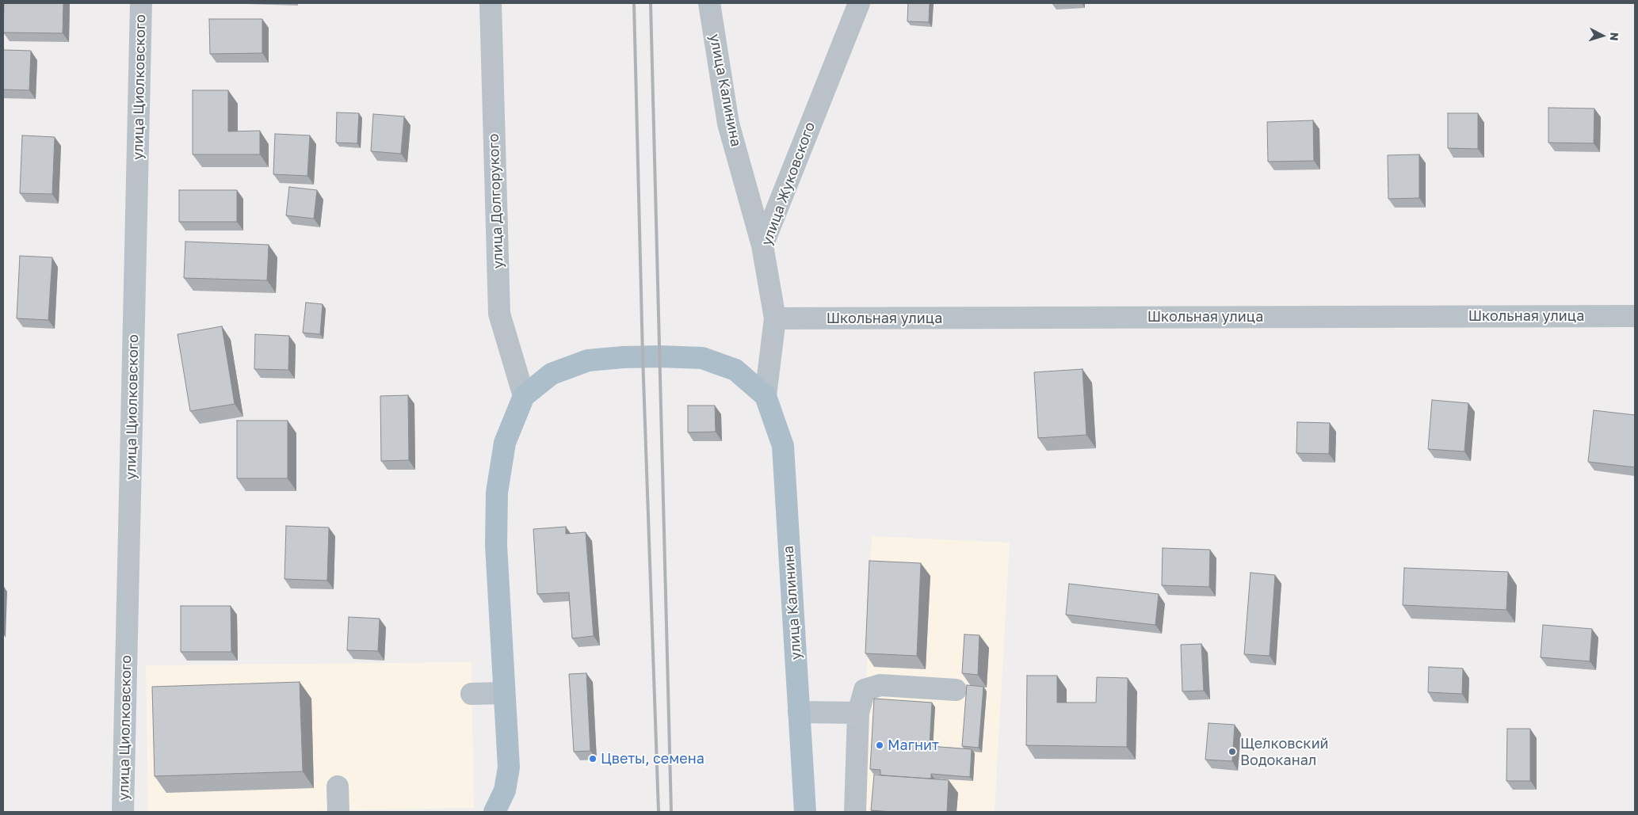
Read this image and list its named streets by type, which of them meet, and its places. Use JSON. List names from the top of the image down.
{
  "streets": {
    "main road": ["улица Калинина"],
    "street": [
      "улица Циолковского",
      "улица Жуковского",
      "улица Долгорукого",
      "Школьная улица"
    ]
  },
  "crossings": [
    ["улица Калинина", "улица Жуковского"],
    ["улица Жуковского", "Школьная улица"]
  ],
  "places": ["Магнит", "Щелковский Водоканал", "Цветы, семена"],
  "north": "right"
}
